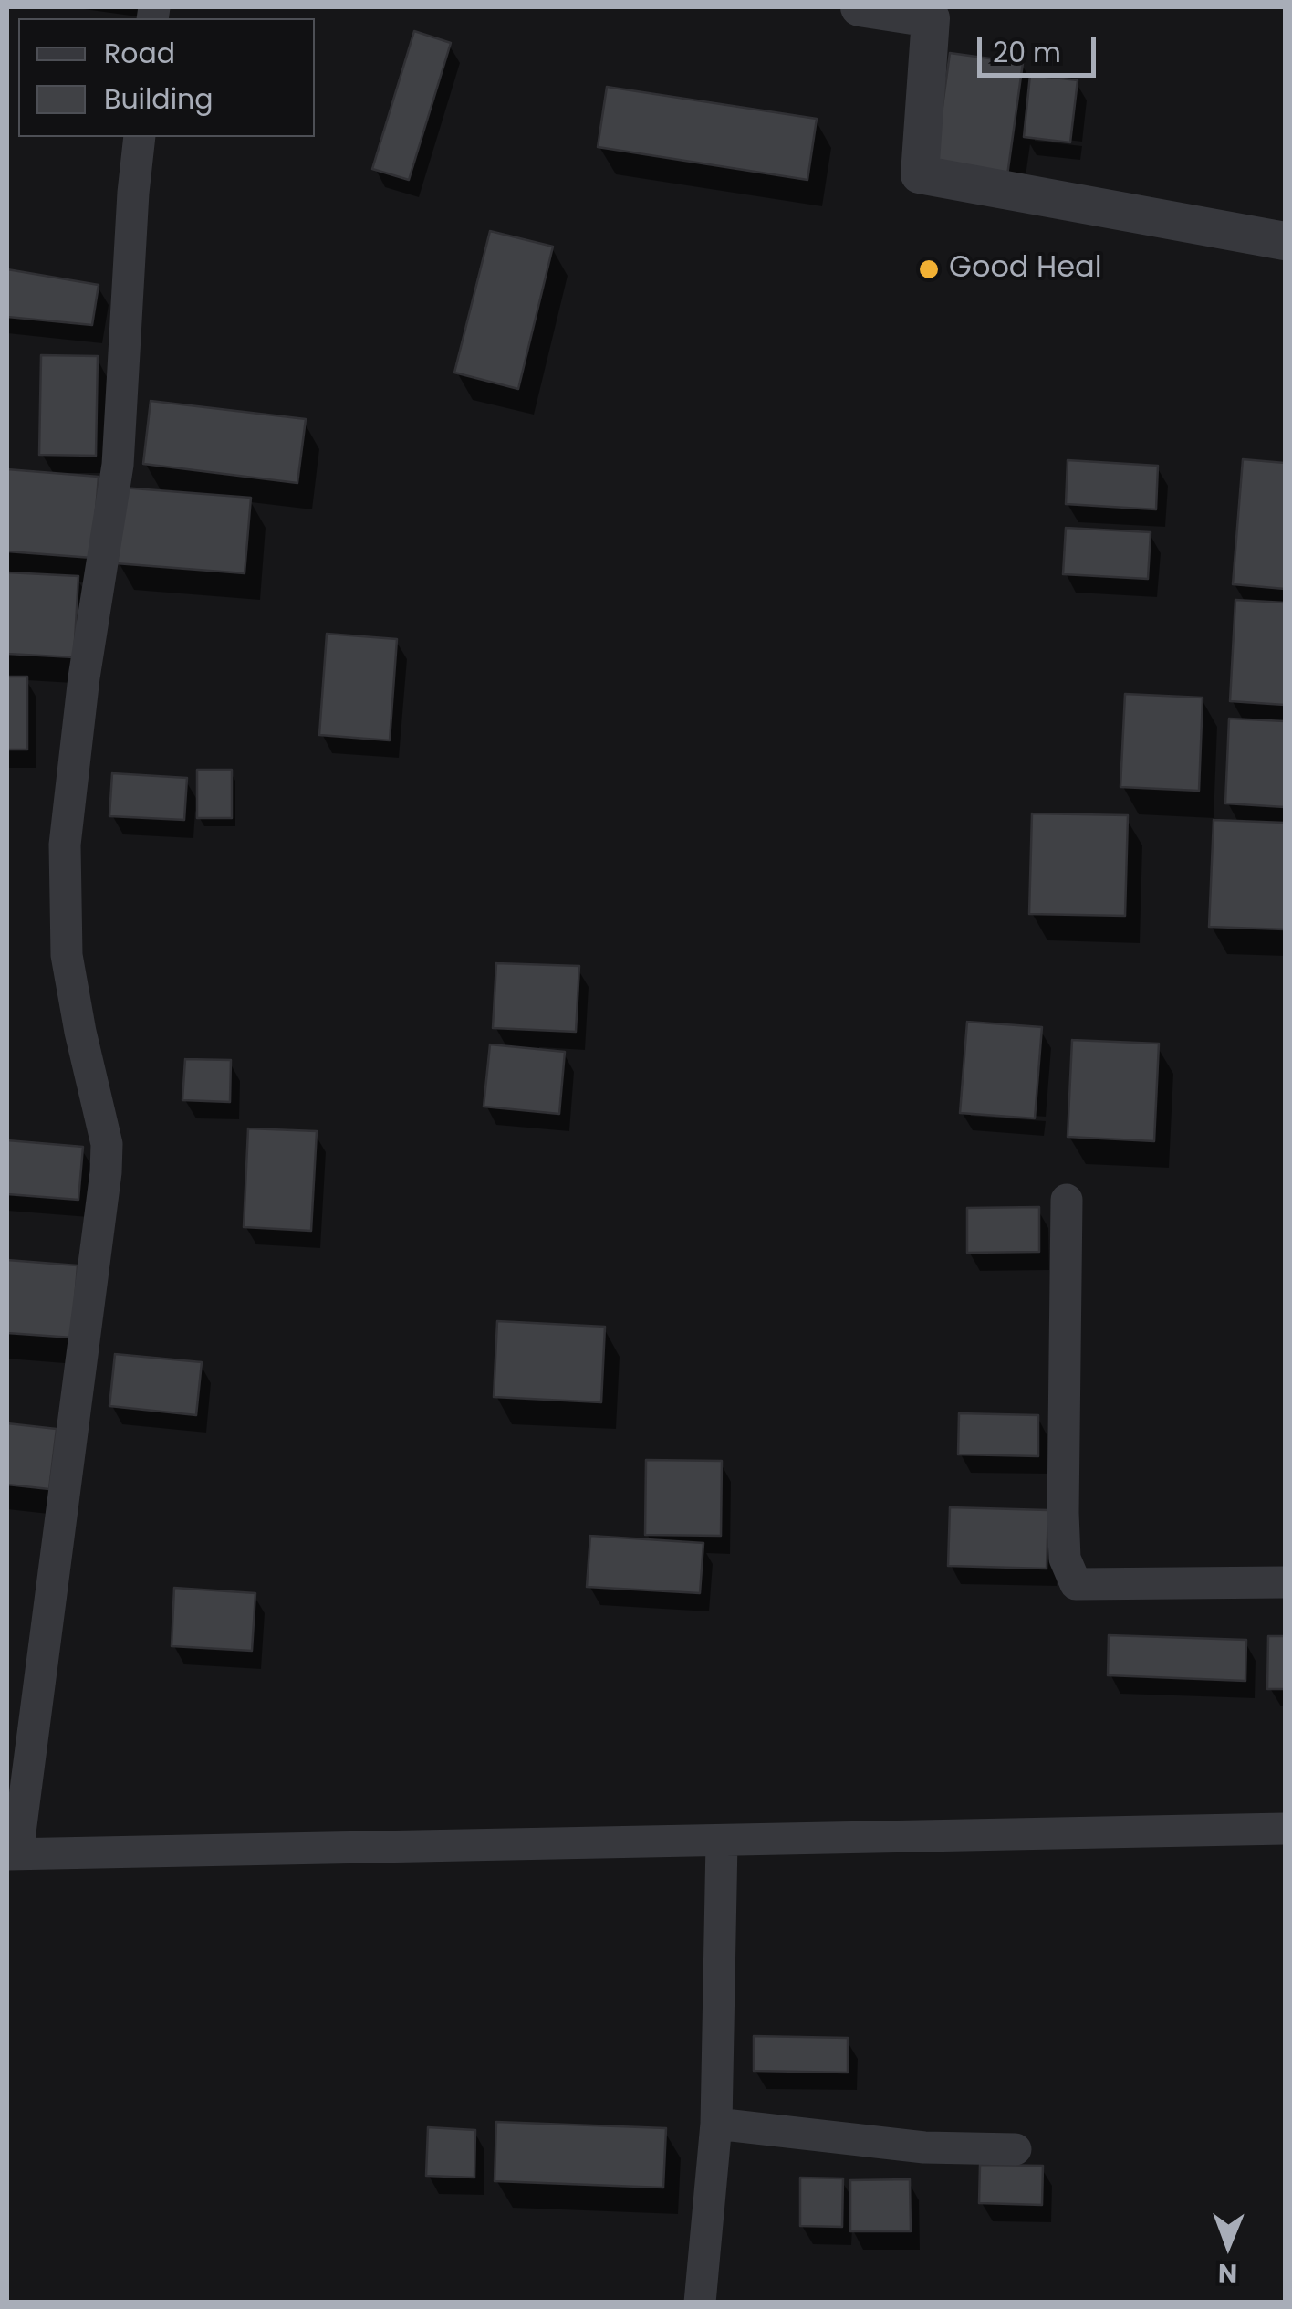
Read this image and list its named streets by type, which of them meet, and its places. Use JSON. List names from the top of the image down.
{
  "places": ["Good Heal"],
  "legend": ["Road", "Building"],
  "scale_bar": "20 m",
  "north": "bottom"
}
